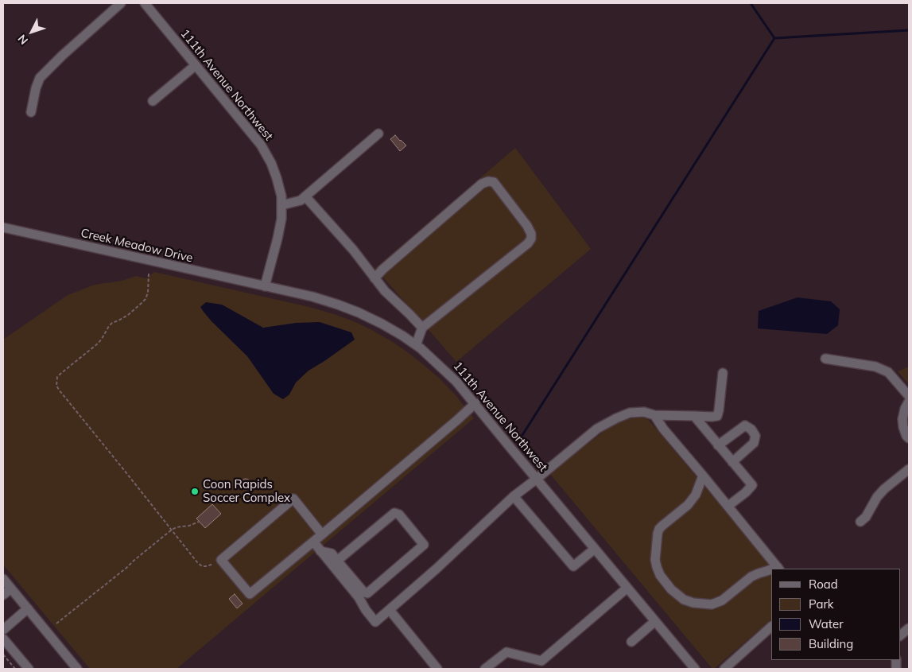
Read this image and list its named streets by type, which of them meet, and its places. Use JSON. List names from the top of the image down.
{
  "streets": {
    "street": ["111th Avenue Northwest", "Creek Meadow Drive"]
  },
  "crossings": [
    ["111th Avenue Northwest", "Creek Meadow Drive"]
  ],
  "places": ["Coon Rapids Soccer Complex"],
  "legend": [
    "Road",
    "Park",
    "Water",
    "Building"
  ],
  "north": "bottom left"
}
